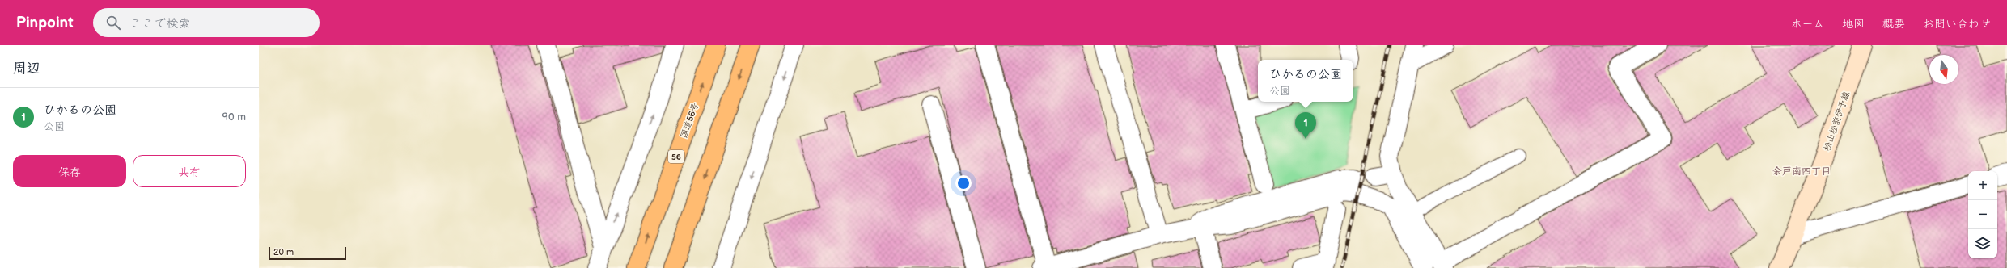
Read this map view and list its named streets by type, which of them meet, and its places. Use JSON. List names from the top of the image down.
{
  "streets": {
    "highway": ["国道56号", "56"],
    "main road": ["松山松前伊予線"]
  },
  "districts": ["余戸南四丁目"],
  "scale_bar": "20 m",
  "north": "bottom",
  "page": {
    "header": "Pinpoint",
    "search": "ここで検索",
    "nav": [
      "ホーム",
      "地図",
      "概要",
      "お問い合わせ"
    ],
    "heading": "周辺",
    "popup": ["ひかるの公園", "公園"],
    "list": [
      {
        "mark": "1",
        "name": "ひかるの公園",
        "note": "公園",
        "value": "90 m"
      }
    ],
    "pins": "1",
    "buttons": ["保存", "共有"],
    "map_buttons": ["+", "−"],
    "scale": "20 m"
  }
}
